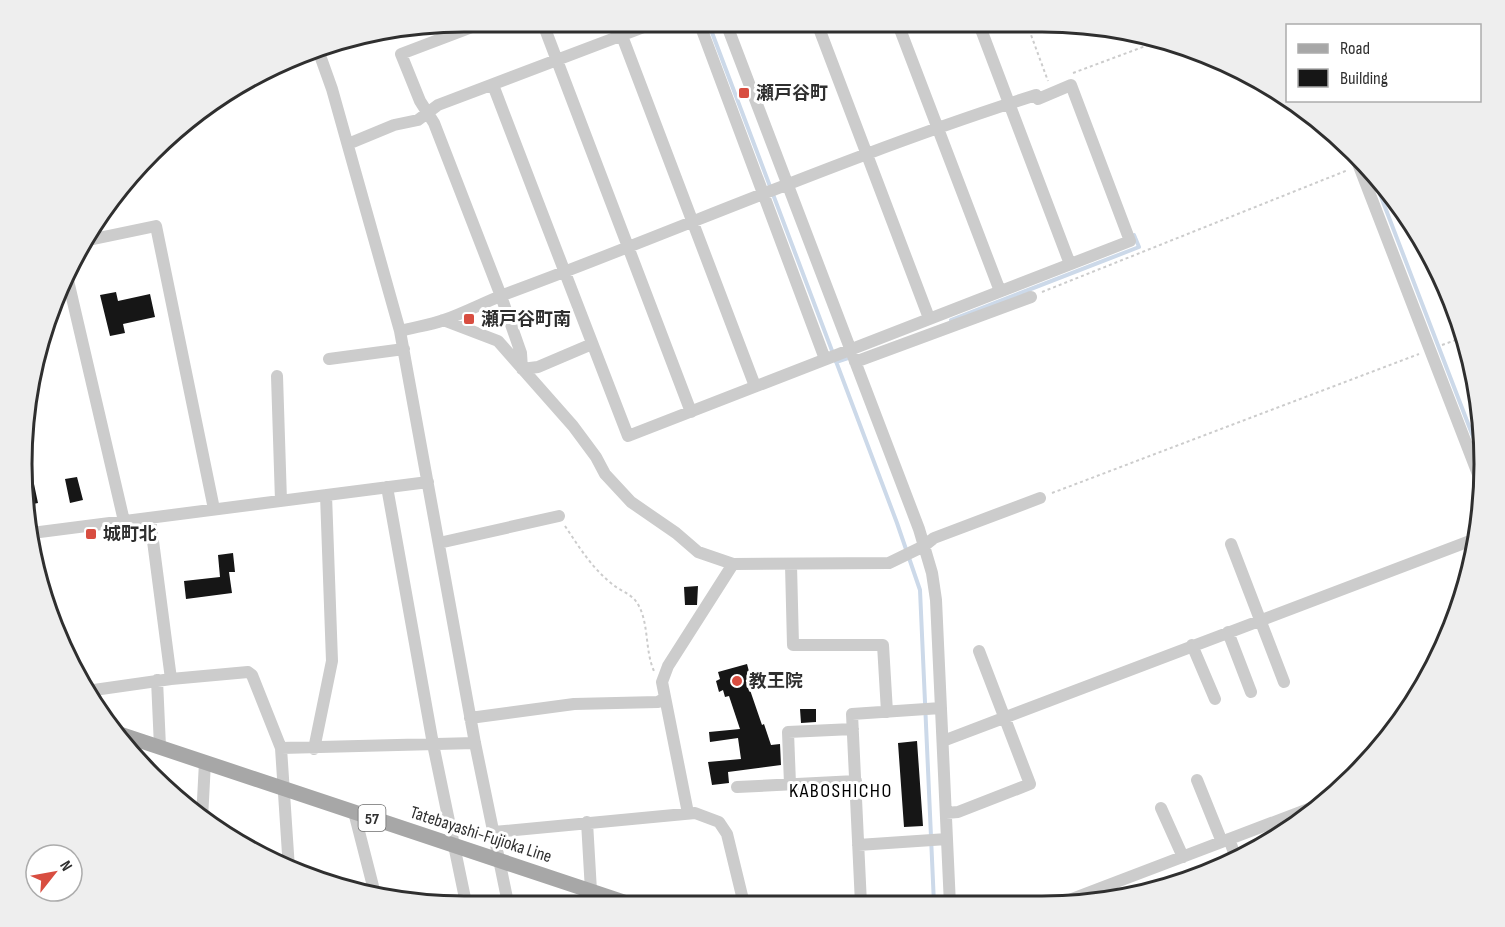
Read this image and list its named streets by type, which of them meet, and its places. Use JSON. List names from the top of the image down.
{
  "streets": {
    "main road": ["57", "Tatebayashi-Fujioka Line"]
  },
  "districts": ["KABOSHICHO"],
  "places": {
    "transit": ["瀬戸谷町", "瀬戸谷町南", "城町北"],
    "other": ["教王院"]
  },
  "legend": ["Road", "Building"],
  "north": "top right"
}
